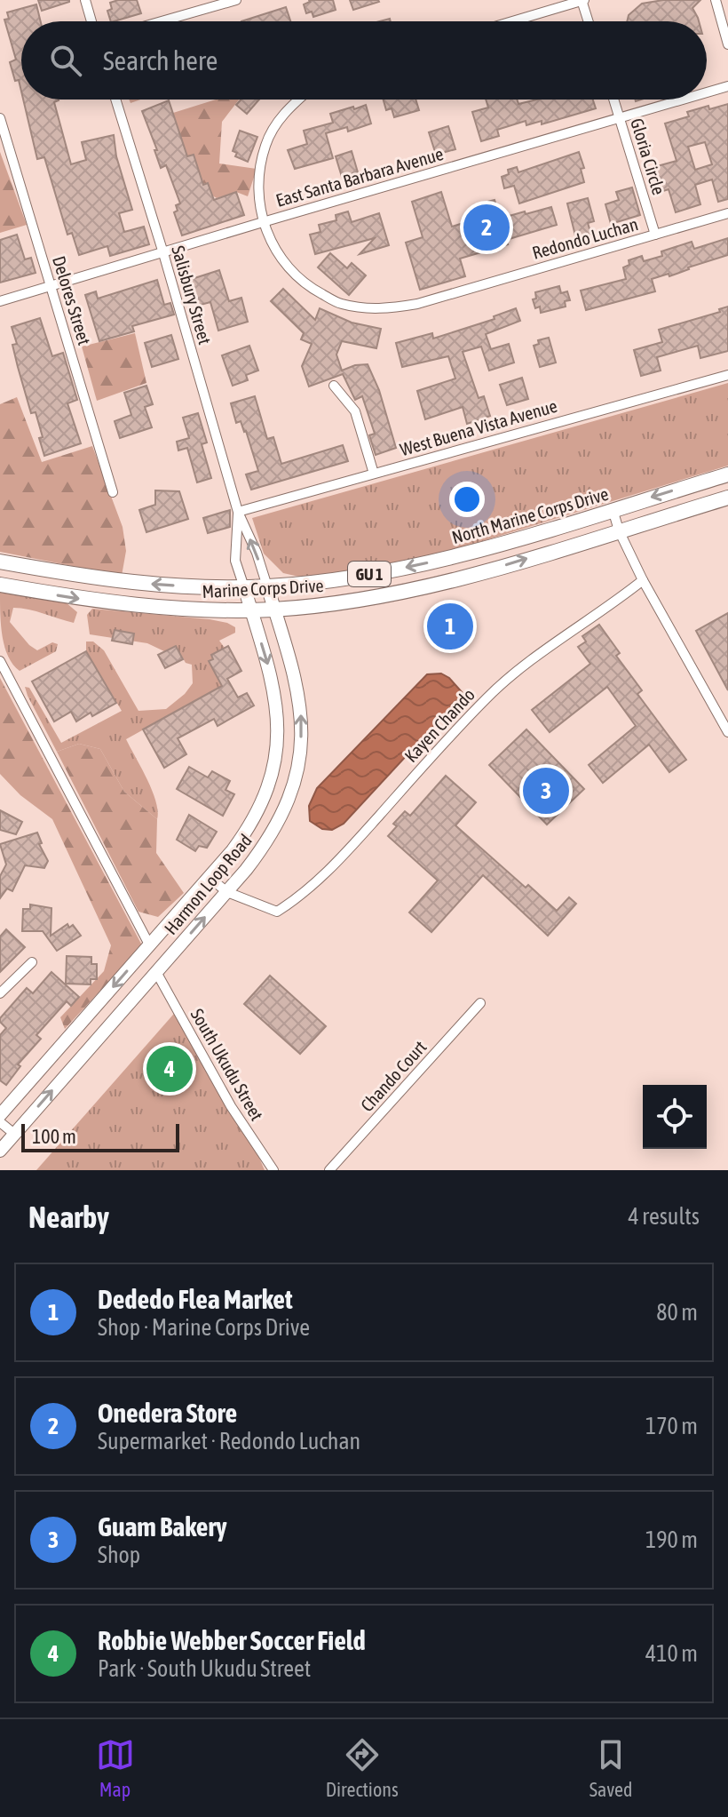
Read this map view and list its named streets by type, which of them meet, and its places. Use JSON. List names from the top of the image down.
{
  "streets": {
    "main road": [
      "North Marine Corps Drive",
      "GU 1",
      "Marine Corps Drive",
      "Harmon Loop Road"
    ],
    "street": [
      "Gloria Circle",
      "East Santa Barbara Avenue",
      "Redondo Luchan",
      "Salisbury Street",
      "Delores Street",
      "West Buena Vista Avenue",
      "Kayen Chando",
      "South Ukudu Street",
      "Chando Court"
    ]
  },
  "crossings": [
    ["Gloria Circle", "East Santa Barbara Avenue"],
    ["Gloria Circle", "Redondo Luchan"],
    ["East Santa Barbara Avenue", "Redondo Luchan"],
    ["East Santa Barbara Avenue", "Salisbury Street"],
    ["East Santa Barbara Avenue", "Delores Street"],
    ["Salisbury Street", "West Buena Vista Avenue"],
    ["Salisbury Street", "North Marine Corps Drive"],
    ["Salisbury Street", "Harmon Loop Road"],
    ["North Marine Corps Drive", "Harmon Loop Road"],
    ["Marine Corps Drive", "Harmon Loop Road"],
    ["Kayen Chando", "Harmon Loop Road"],
    ["Harmon Loop Road", "South Ukudu Street"]
  ],
  "one_way": ["North Marine Corps Drive", "Marine Corps Drive"],
  "scale_bar": "100 m",
  "page": {
    "search": "Search here",
    "pins": [
      "2",
      "1",
      "3",
      "4"
    ],
    "scale": "100 m",
    "heading": ["Nearby", "4 results"],
    "list": [
      {
        "mark": "1",
        "name": "Dededo Flea Market",
        "note": "Shop · Marine Corps Drive",
        "value": "80 m"
      },
      {
        "mark": "2",
        "name": "Onedera Store",
        "note": "Supermarket · Redondo Luchan",
        "value": "170 m"
      },
      {
        "mark": "3",
        "name": "Guam Bakery",
        "note": "Shop",
        "value": "190 m"
      },
      {
        "mark": "4",
        "name": "Robbie Webber Soccer Field",
        "note": "Park · South Ukudu Street",
        "value": "410 m"
      }
    ],
    "nav": ["Map", "Directions", "Saved"]
  }
}
